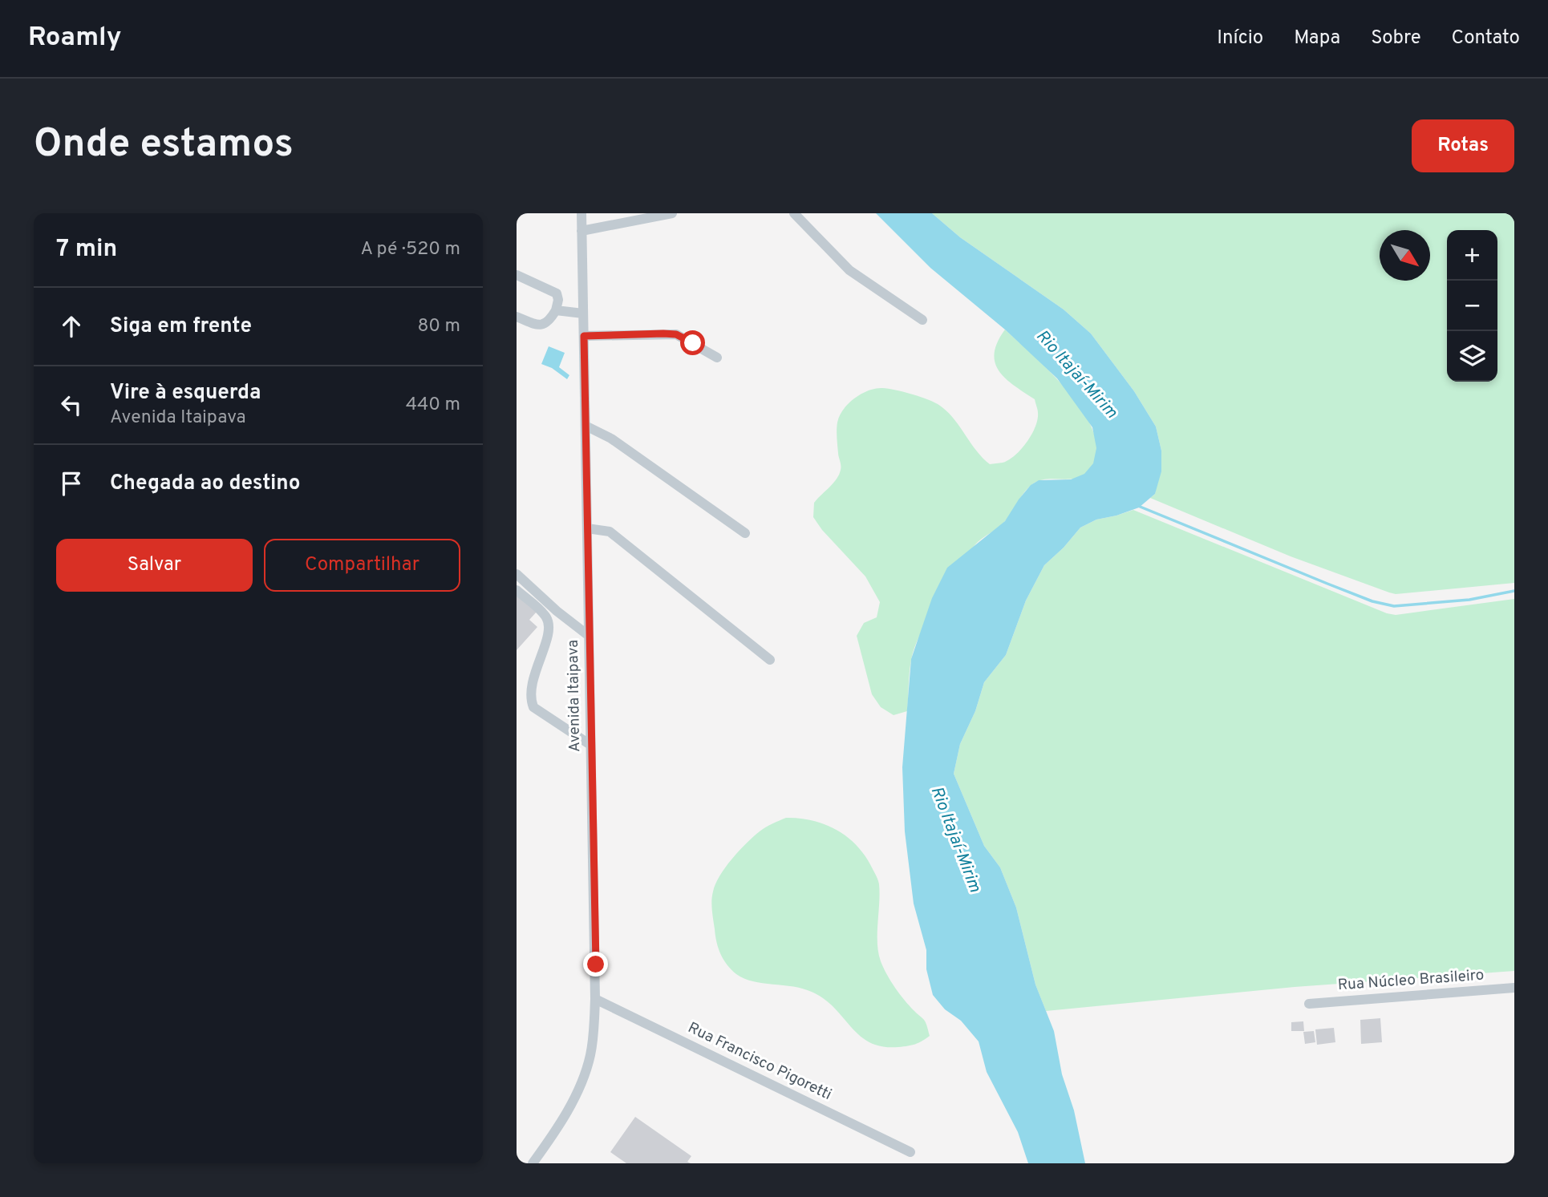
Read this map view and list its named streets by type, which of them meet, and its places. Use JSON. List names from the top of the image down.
{
  "streets": {
    "street": ["Avenida Itaipava", "Rua Núcleo Brasileiro", "Rua Francisco Pigoretti"]
  },
  "crossings": [
    ["Avenida Itaipava", "Rua Francisco Pigoretti"]
  ],
  "water": ["Rio Itajaí-Mirim"],
  "north": "bottom right",
  "page": {
    "header": "Roamly",
    "nav": [
      "Início",
      "Mapa",
      "Sobre",
      "Contato"
    ],
    "buttons": [
      "Rotas",
      ["Salvar", "Compartilhar"]
    ],
    "title": "Onde estamos",
    "heading": ["7 min", "A pé · 520 m"],
    "map_buttons": ["+", "−"],
    "list": [
      ["Siga em frente", "80 m"],
      ["Vire à esquerda", "Avenida Itaipava", "440 m"],
      "Chegada ao destino"
    ]
  }
}
